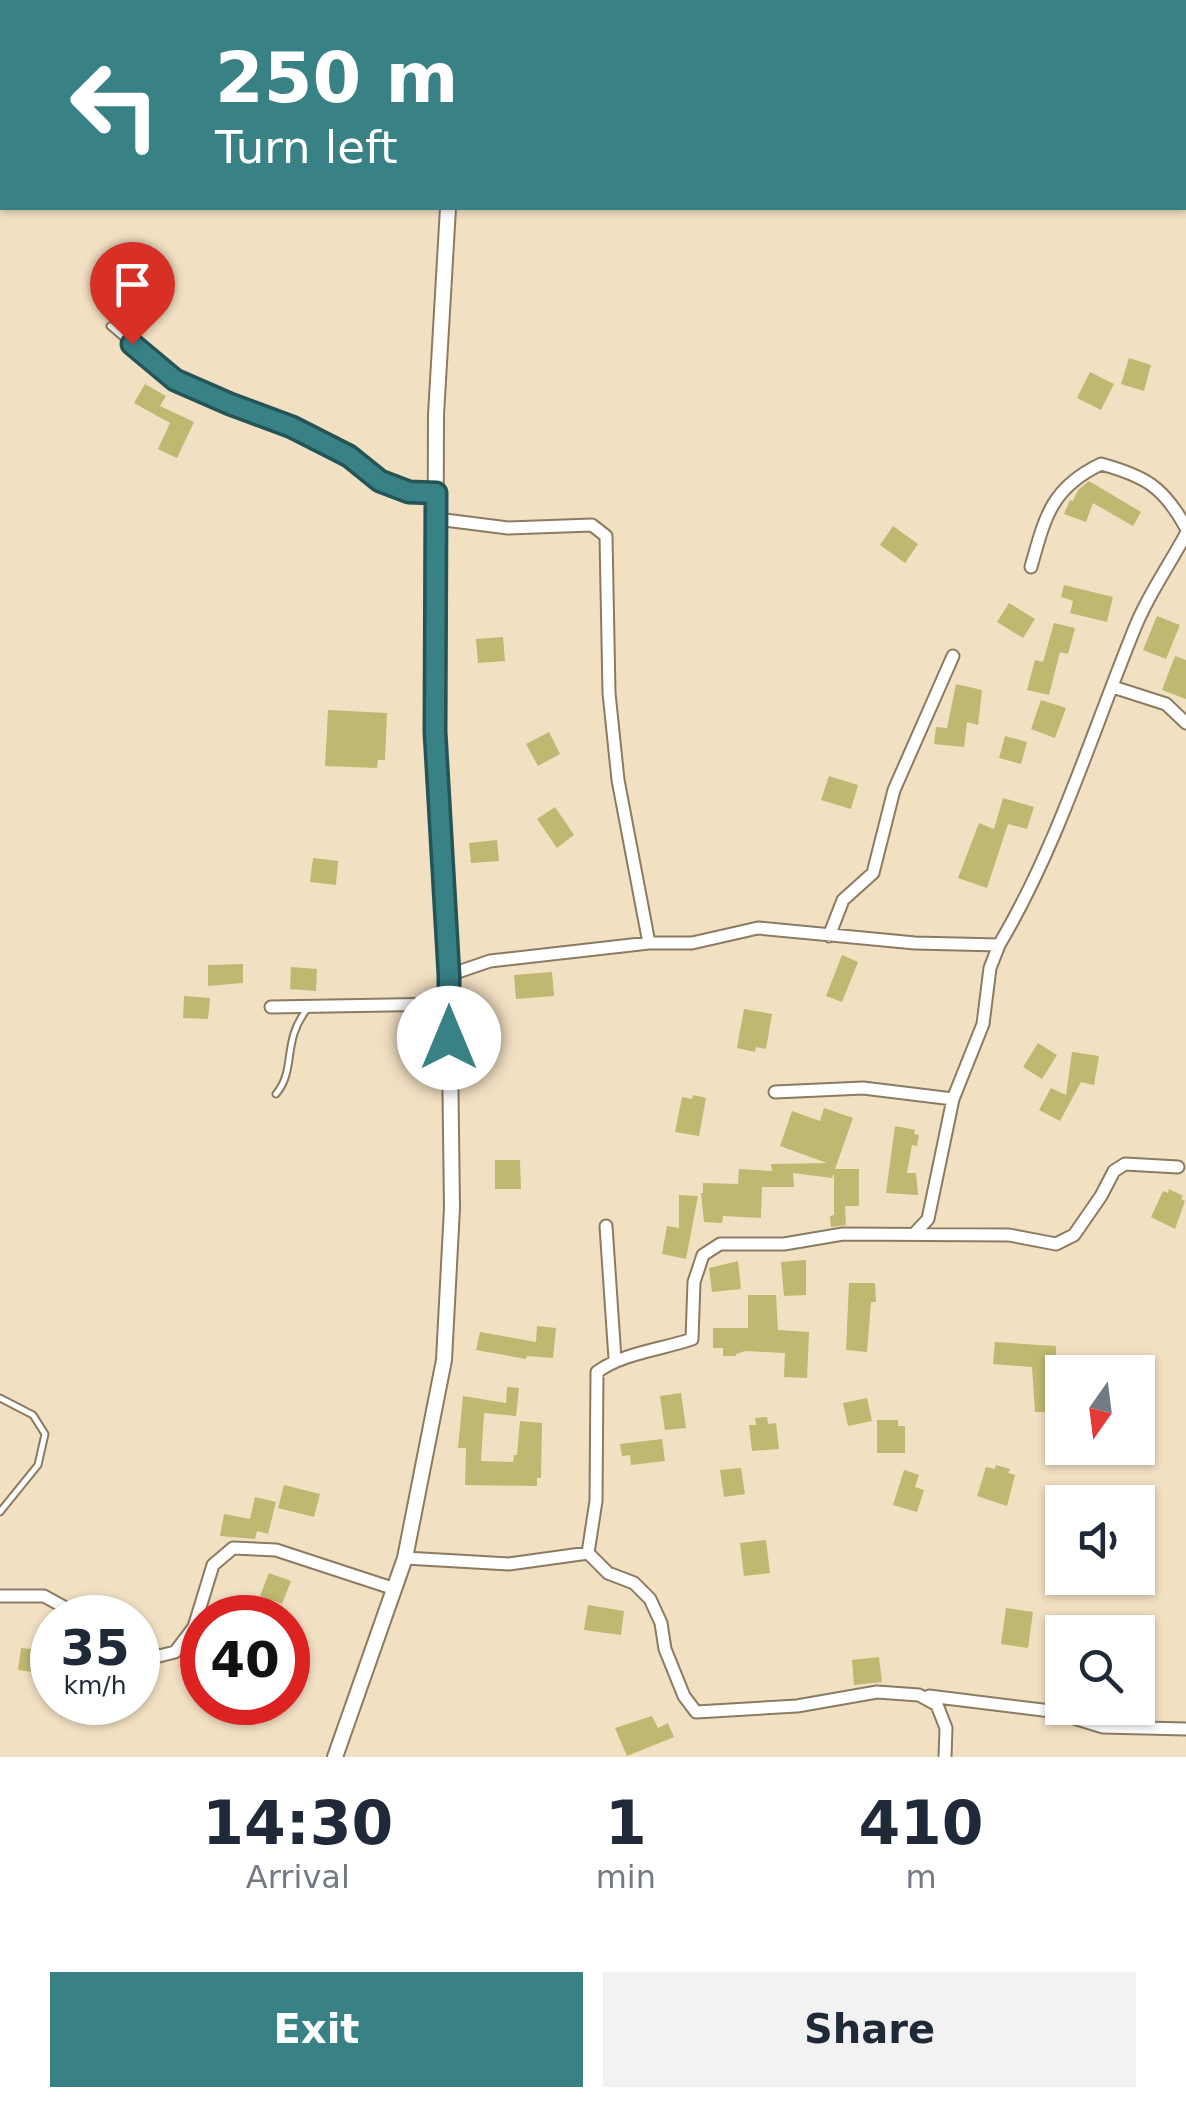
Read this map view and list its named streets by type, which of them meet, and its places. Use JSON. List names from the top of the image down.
{
  "north": "bottom",
  "page": {
    "turn": ["250 m", "Turn left"],
    "speed": "35 km/h",
    "limit": "40",
    "eta": [
      "14:30",
      "Arrival",
      "1",
      "min",
      "410",
      "m"
    ],
    "buttons": ["Exit", "Share"]
  }
}
